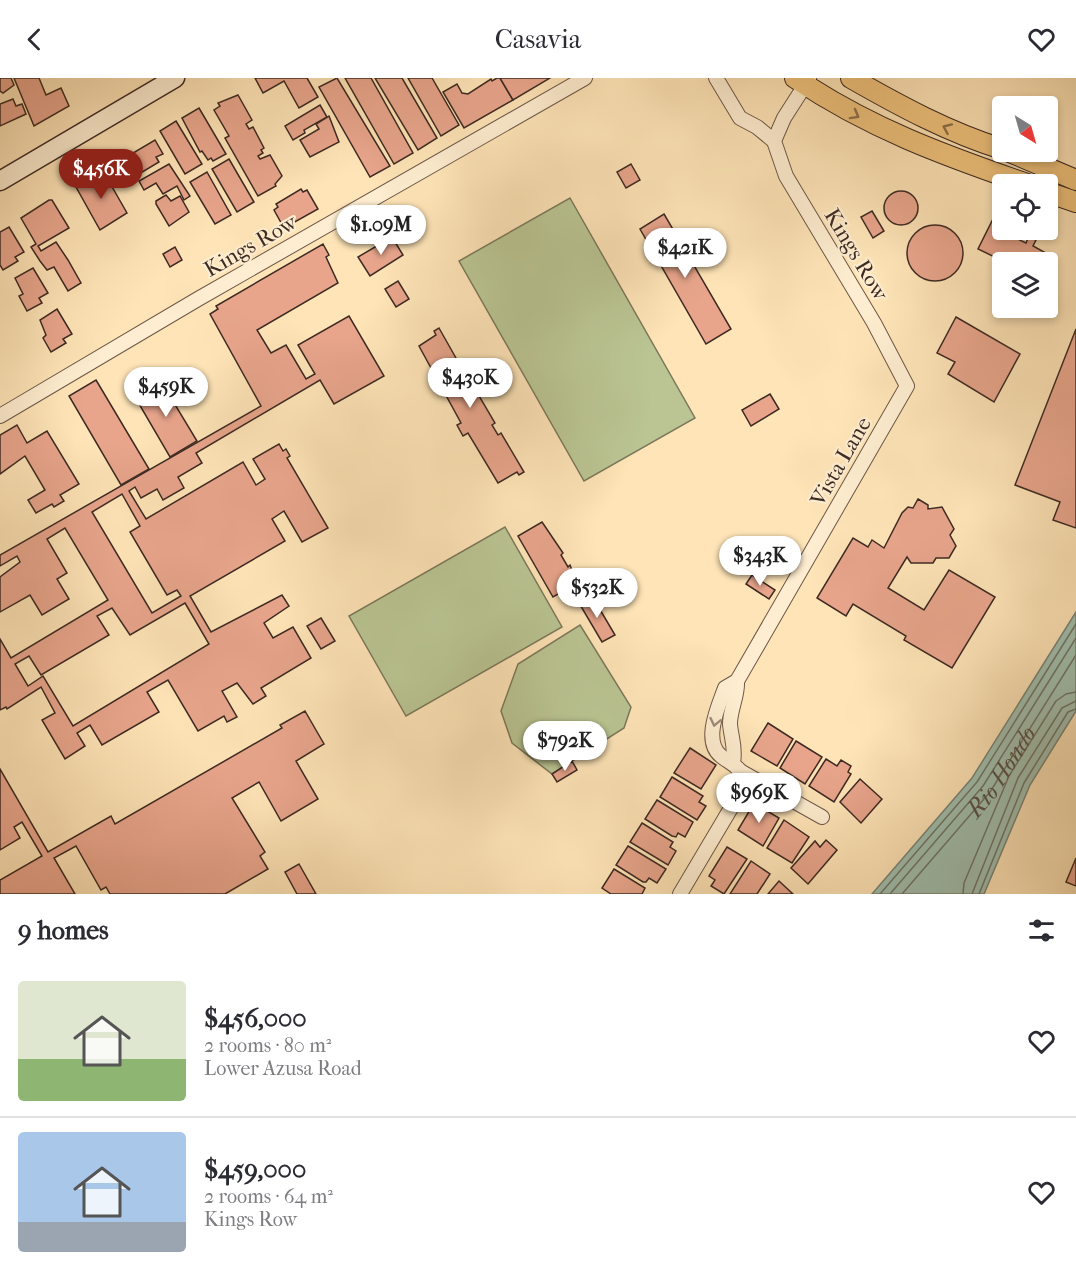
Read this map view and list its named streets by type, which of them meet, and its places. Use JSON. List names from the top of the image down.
{
  "streets": {
    "street": ["Kings Row", "Vista Lane"]
  },
  "crossings": [
    ["Kings Row", "Vista Lane"]
  ],
  "water": ["Rio Hondo"],
  "north": "bottom right",
  "page": {
    "header": "Casavia",
    "price": [
      "$456K",
      "$1.09M",
      "$421K",
      "$430K",
      "$459K",
      "$343K",
      "$532K",
      "$792K",
      "$969K"
    ],
    "heading": "9 homes",
    "list": [
      {
        "name": "$456,000",
        "note": "2 rooms · 80 m² · Lower Azusa Road"
      },
      {
        "name": "$459,000",
        "note": "2 rooms · 64 m² · Kings Row"
      }
    ]
  }
}
